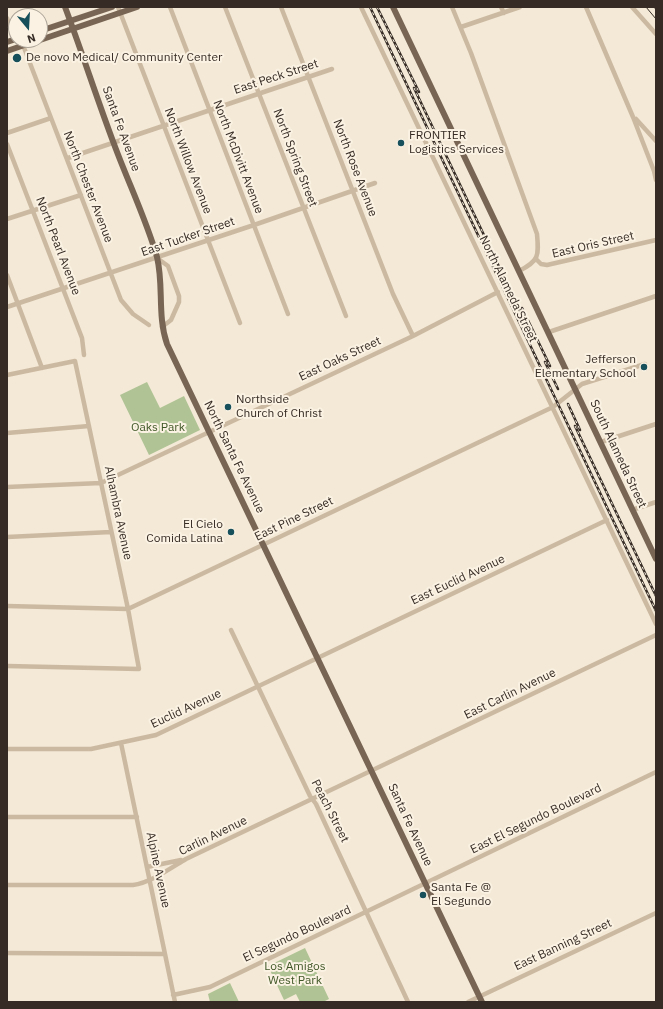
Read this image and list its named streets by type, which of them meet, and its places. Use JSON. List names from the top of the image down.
{
  "streets": {
    "main road": [
      "Santa Fe Avenue",
      "North Alameda Street",
      "South Alameda Street",
      "North Santa Fe Avenue"
    ],
    "street": [
      "East Peck Street",
      "North McDivitt Avenue",
      "North Spring Street",
      "North Willow Avenue",
      "North Rose Avenue",
      "North Chester Avenue",
      "East Tucker Street",
      "East Oris Street",
      "North Pearl Avenue",
      "East Oaks Street",
      "Alhambra Avenue",
      "East Pine Street",
      "East Euclid Avenue",
      "East Carlin Avenue",
      "Euclid Avenue",
      "Peach Street",
      "East El Segundo Boulevard",
      "Carlin Avenue",
      "Alpine Avenue",
      "El Segundo Boulevard",
      "East Banning Street"
    ]
  },
  "crossings": [
    ["East Peck Street", "Santa Fe Avenue"],
    ["East Peck Street", "North McDivitt Avenue"],
    ["East Peck Street", "North Spring Street"],
    ["East Peck Street", "North Willow Avenue"],
    ["East Peck Street", "North Rose Avenue"],
    ["East Peck Street", "North Chester Avenue"],
    ["Santa Fe Avenue", "East Tucker Street"],
    ["Santa Fe Avenue", "North Santa Fe Avenue"],
    ["Santa Fe Avenue", "East Euclid Avenue"],
    ["Santa Fe Avenue", "East Carlin Avenue"],
    ["Santa Fe Avenue", "Euclid Avenue"],
    ["Santa Fe Avenue", "East El Segundo Boulevard"],
    ["Santa Fe Avenue", "Carlin Avenue"],
    ["Santa Fe Avenue", "El Segundo Boulevard"],
    ["Santa Fe Avenue", "East Banning Street"],
    ["North McDivitt Avenue", "East Tucker Street"],
    ["North Spring Street", "East Tucker Street"],
    ["North Willow Avenue", "East Tucker Street"],
    ["North Rose Avenue", "East Tucker Street"],
    ["North Rose Avenue", "East Oaks Street"],
    ["North Chester Avenue", "East Tucker Street"],
    ["East Tucker Street", "North Pearl Avenue"],
    ["East Tucker Street", "North Santa Fe Avenue"],
    ["North Alameda Street", "East Oaks Street"],
    ["North Alameda Street", "South Alameda Street"],
    ["North Alameda Street", "East Pine Street"],
    ["North Alameda Street", "East Euclid Avenue"],
    ["East Oaks Street", "North Santa Fe Avenue"],
    ["East Oaks Street", "Alhambra Avenue"],
    ["South Alameda Street", "East Pine Street"],
    ["North Santa Fe Avenue", "East Pine Street"],
    ["North Santa Fe Avenue", "East Euclid Avenue"],
    ["North Santa Fe Avenue", "Euclid Avenue"],
    ["Alhambra Avenue", "East Pine Street"],
    ["East Euclid Avenue", "Euclid Avenue"],
    ["East Carlin Avenue", "Carlin Avenue"],
    ["Euclid Avenue", "Peach Street"],
    ["Euclid Avenue", "Alpine Avenue"],
    ["Peach Street", "Carlin Avenue"],
    ["Peach Street", "El Segundo Boulevard"],
    ["East El Segundo Boulevard", "El Segundo Boulevard"],
    ["Carlin Avenue", "Alpine Avenue"],
    ["Alpine Avenue", "El Segundo Boulevard"]
  ],
  "parks": ["Oaks Park", "Los Amigos West Park"],
  "places": [
    "De novo Medical/ Community Center",
    "FRONTIER Logistics Services",
    "Jefferson Elementary School",
    "Northside Church of Christ",
    "El Cielo Comida Latina",
    "Santa Fe @ El Segundo"
  ],
  "north": "bottom"
}
